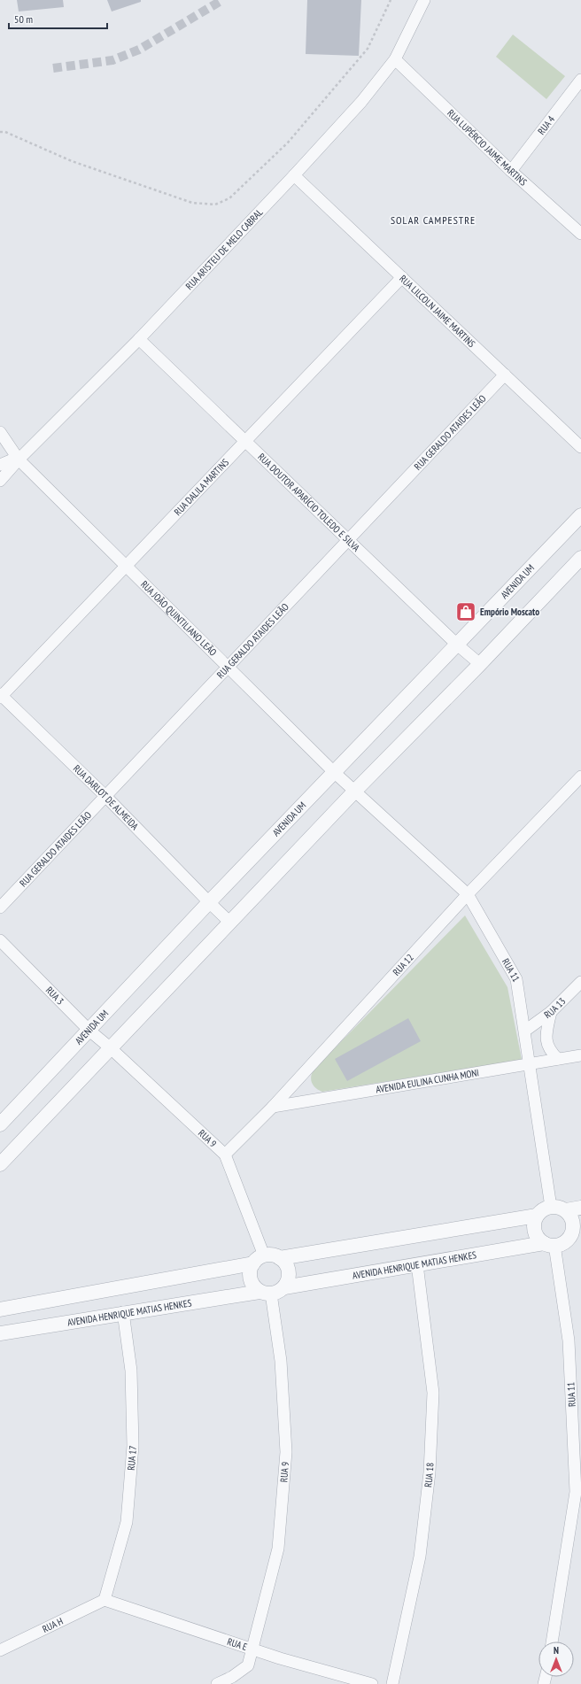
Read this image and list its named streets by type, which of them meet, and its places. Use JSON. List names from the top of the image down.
{
  "streets": {
    "street": [
      "RUA 4",
      "RUA LUPÉRCIO JAIME MARTINS",
      "RUA ARISTEU DE MELO CABRAL",
      "RUA LILCOLN JAIME MARTINS",
      "RUA GERALDO ATAIDES LEÃO",
      "RUA DALILA MARTINS",
      "RUA DOUTOR APARÍCIO TOLEDO E SILVA",
      "AVENIDA UM",
      "RUA JOÃO QUINTILIANO LEÃO",
      "RUA DARLOT DE ALMEIDA",
      "RUA 12",
      "RUA 11",
      "RUA 3",
      "RUA 13",
      "AVENIDA EULINA CUNHA MONI",
      "RUA 9",
      "AVENIDA HENRIQUE MATIAS HENKES",
      "RUA 17",
      "RUA 18",
      "RUA H",
      "RUA E"
    ]
  },
  "crossings": [
    ["RUA 4", "RUA LUPÉRCIO JAIME MARTINS"],
    ["RUA LUPÉRCIO JAIME MARTINS", "RUA ARISTEU DE MELO CABRAL"],
    ["RUA ARISTEU DE MELO CABRAL", "RUA LILCOLN JAIME MARTINS"],
    ["RUA ARISTEU DE MELO CABRAL", "RUA DOUTOR APARÍCIO TOLEDO E SILVA"],
    ["RUA ARISTEU DE MELO CABRAL", "RUA JOÃO QUINTILIANO LEÃO"],
    ["RUA LILCOLN JAIME MARTINS", "RUA GERALDO ATAIDES LEÃO"],
    ["RUA LILCOLN JAIME MARTINS", "RUA DALILA MARTINS"],
    ["RUA GERALDO ATAIDES LEÃO", "RUA DOUTOR APARÍCIO TOLEDO E SILVA"],
    ["RUA GERALDO ATAIDES LEÃO", "RUA JOÃO QUINTILIANO LEÃO"],
    ["RUA GERALDO ATAIDES LEÃO", "RUA DARLOT DE ALMEIDA"],
    ["RUA DALILA MARTINS", "RUA DOUTOR APARÍCIO TOLEDO E SILVA"],
    ["RUA DALILA MARTINS", "RUA JOÃO QUINTILIANO LEÃO"],
    ["RUA DALILA MARTINS", "RUA DARLOT DE ALMEIDA"],
    ["RUA DOUTOR APARÍCIO TOLEDO E SILVA", "AVENIDA UM"],
    ["AVENIDA UM", "RUA JOÃO QUINTILIANO LEÃO"],
    ["AVENIDA UM", "RUA DARLOT DE ALMEIDA"],
    ["AVENIDA UM", "RUA 3"],
    ["RUA JOÃO QUINTILIANO LEÃO", "RUA 11"],
    ["RUA 12", "RUA 11"],
    ["RUA 12", "AVENIDA EULINA CUNHA MONI"],
    ["RUA 12", "RUA 9"],
    ["RUA 11", "RUA 13"],
    ["RUA 11", "AVENIDA EULINA CUNHA MONI"],
    ["RUA 11", "AVENIDA HENRIQUE MATIAS HENKES"],
    ["RUA 3", "RUA 9"],
    ["RUA 9", "AVENIDA HENRIQUE MATIAS HENKES"],
    ["RUA 9", "RUA E"],
    ["AVENIDA HENRIQUE MATIAS HENKES", "RUA 17"],
    ["AVENIDA HENRIQUE MATIAS HENKES", "RUA 18"],
    ["RUA 17", "RUA H"],
    ["RUA 17", "RUA E"],
    ["RUA H", "RUA E"]
  ],
  "districts": ["SOLAR CAMPESTRE"],
  "places": {
    "shop": ["Empório Moscato"]
  },
  "scale_bar": "50 m",
  "north": "top"
}
